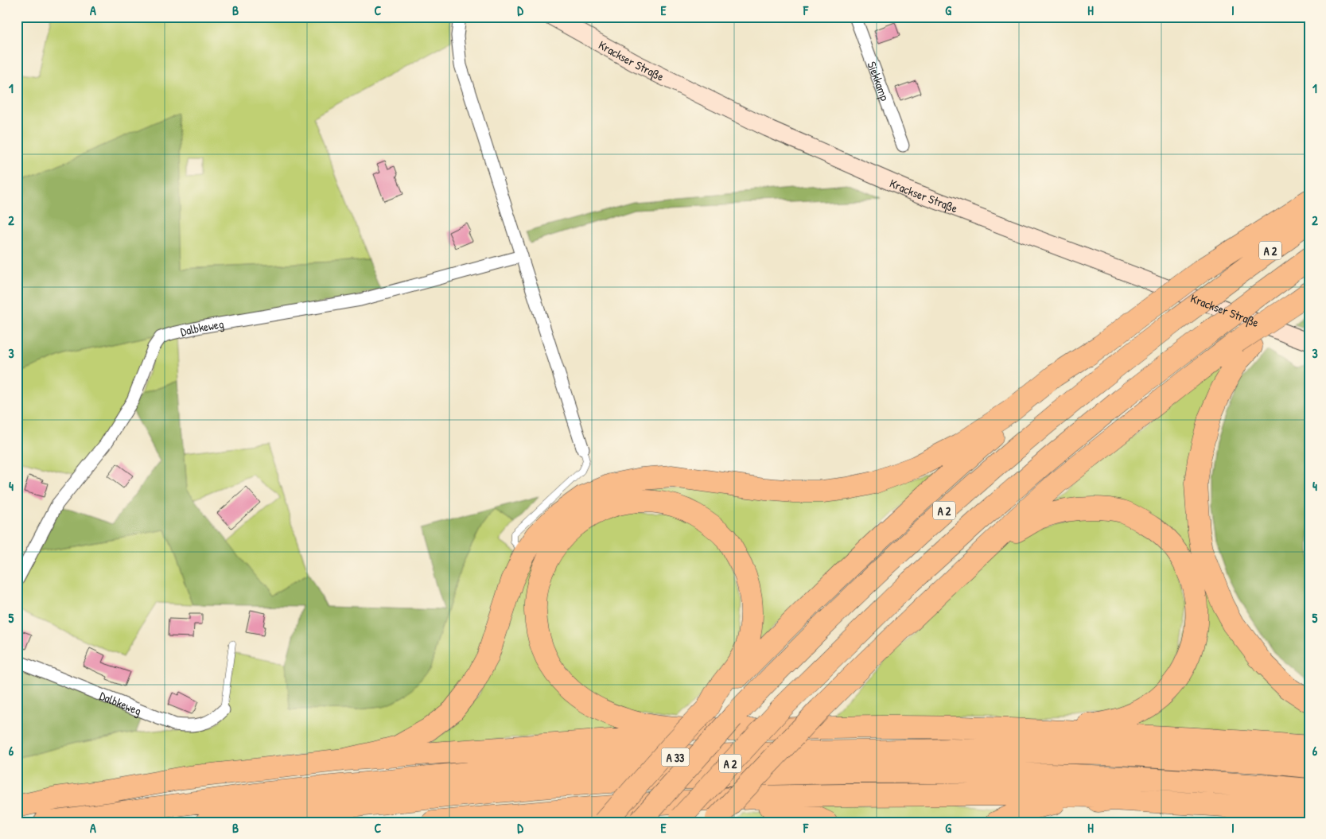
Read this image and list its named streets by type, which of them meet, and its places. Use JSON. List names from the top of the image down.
{
  "streets": {
    "highway": ["A 2", "A 33"],
    "street": ["Krackser Straße", "Siekkamp", "Dalbkeweg"]
  },
  "grid": {
    "columns": [
      "A",
      "B",
      "C",
      "D",
      "E",
      "F",
      "G",
      "H",
      "I"
    ],
    "rows": [
      "1",
      "2",
      "3",
      "4",
      "5",
      "6"
    ]
  }
}
